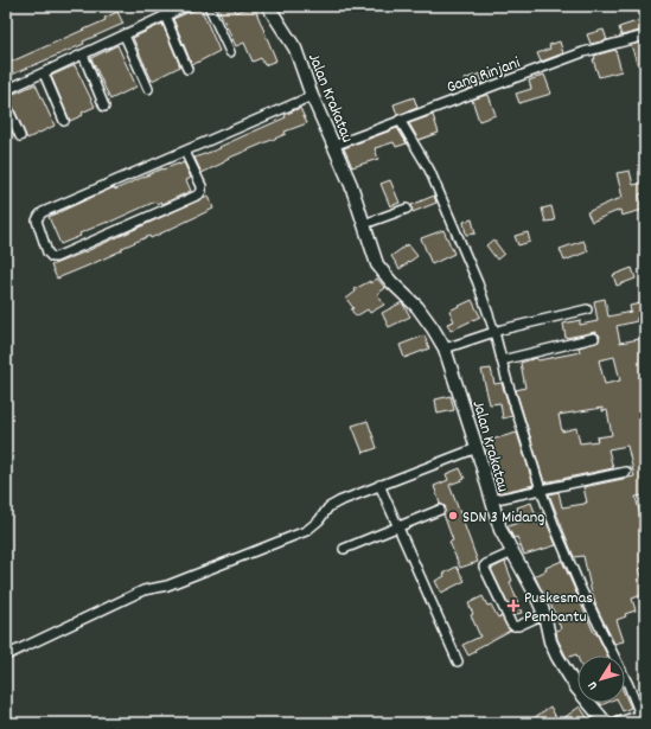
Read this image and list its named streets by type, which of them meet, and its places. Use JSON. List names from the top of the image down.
{
  "streets": {
    "street": ["Gang Rinjani", "Jalan Krakatau"]
  },
  "crossings": [
    ["Gang Rinjani", "Jalan Krakatau"]
  ],
  "places": {
    "other": ["SDN 3 Midang"],
    "health": ["Puskesmas Pembantu"]
  },
  "north": "bottom left"
}
